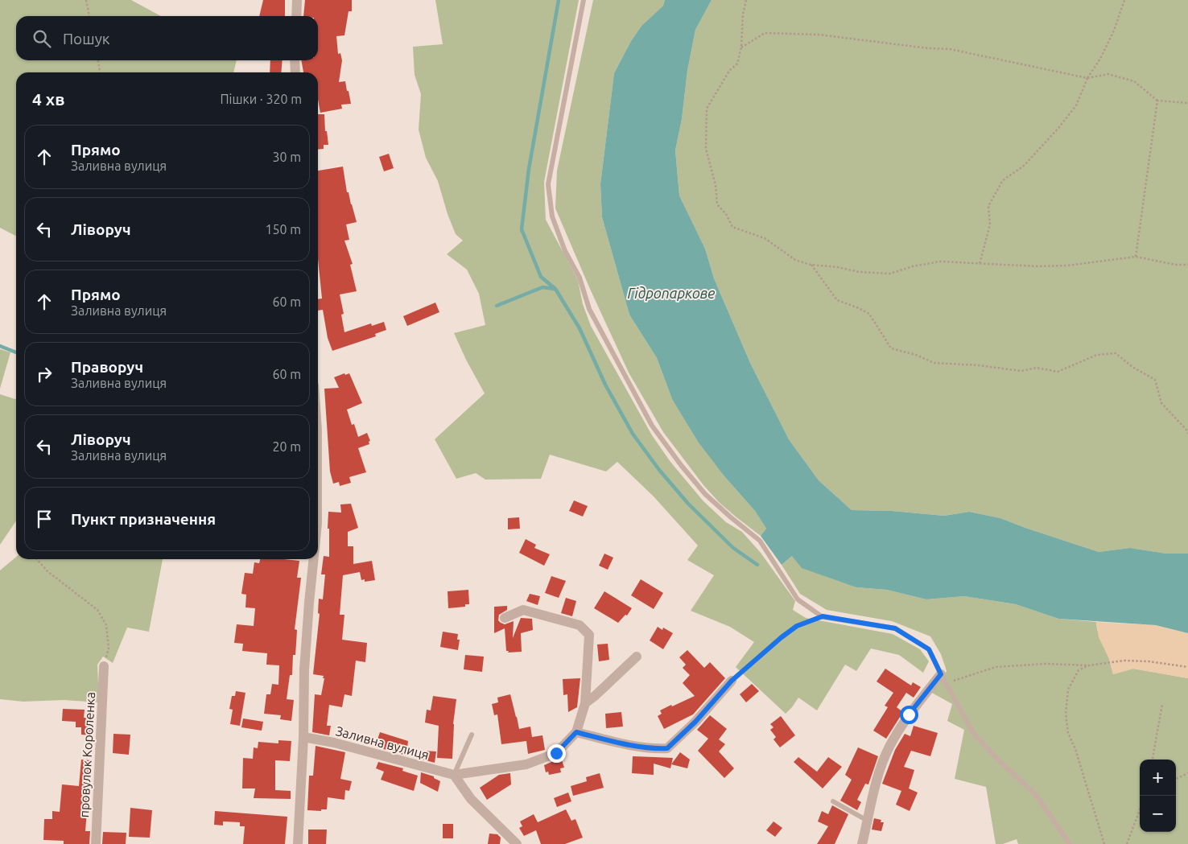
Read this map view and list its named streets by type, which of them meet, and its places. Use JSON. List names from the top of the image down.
{
  "streets": {
    "street": ["Заливна вулиця", "провулок Короленка"]
  },
  "water": ["Гідропаркове"],
  "page": {
    "search": "Пошук",
    "heading": ["4 хв", "Пішки · 320 m"],
    "list": [
      ["Прямо", "Заливна вулиця", "30 m"],
      ["Ліворуч", "150 m"],
      ["Прямо", "Заливна вулиця", "60 m"],
      ["Праворуч", "Заливна вулиця", "60 m"],
      ["Ліворуч", "Заливна вулиця", "20 m"],
      "Пункт призначення"
    ],
    "map_buttons": ["+", "−"]
  }
}
